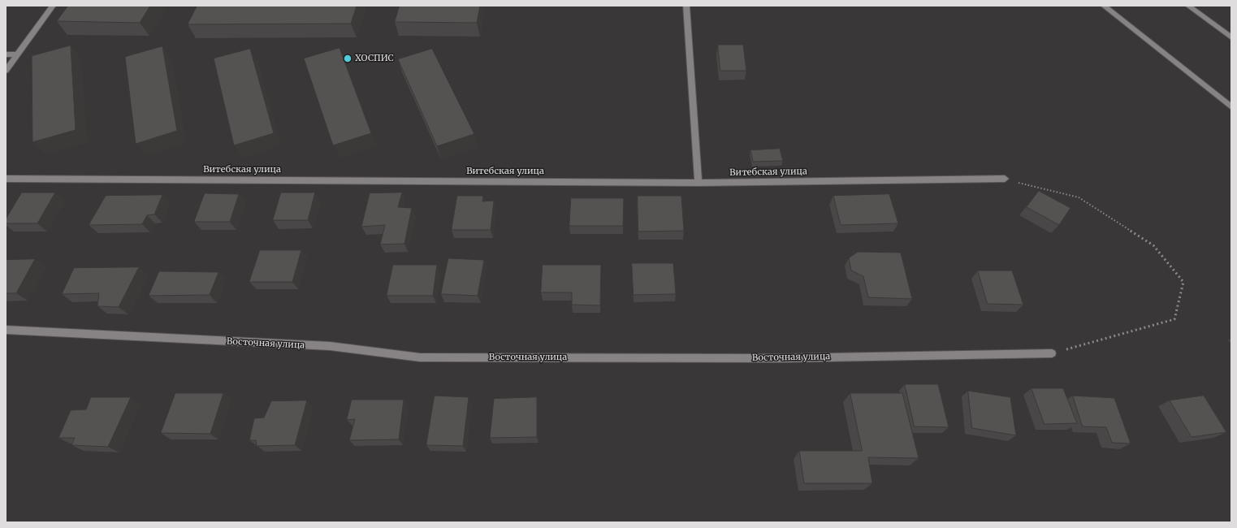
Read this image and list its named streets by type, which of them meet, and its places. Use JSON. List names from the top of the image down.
{
  "streets": {
    "street": ["Витебская улица", "Восточная улица"]
  },
  "places": ["ХОСПИС"]
}
